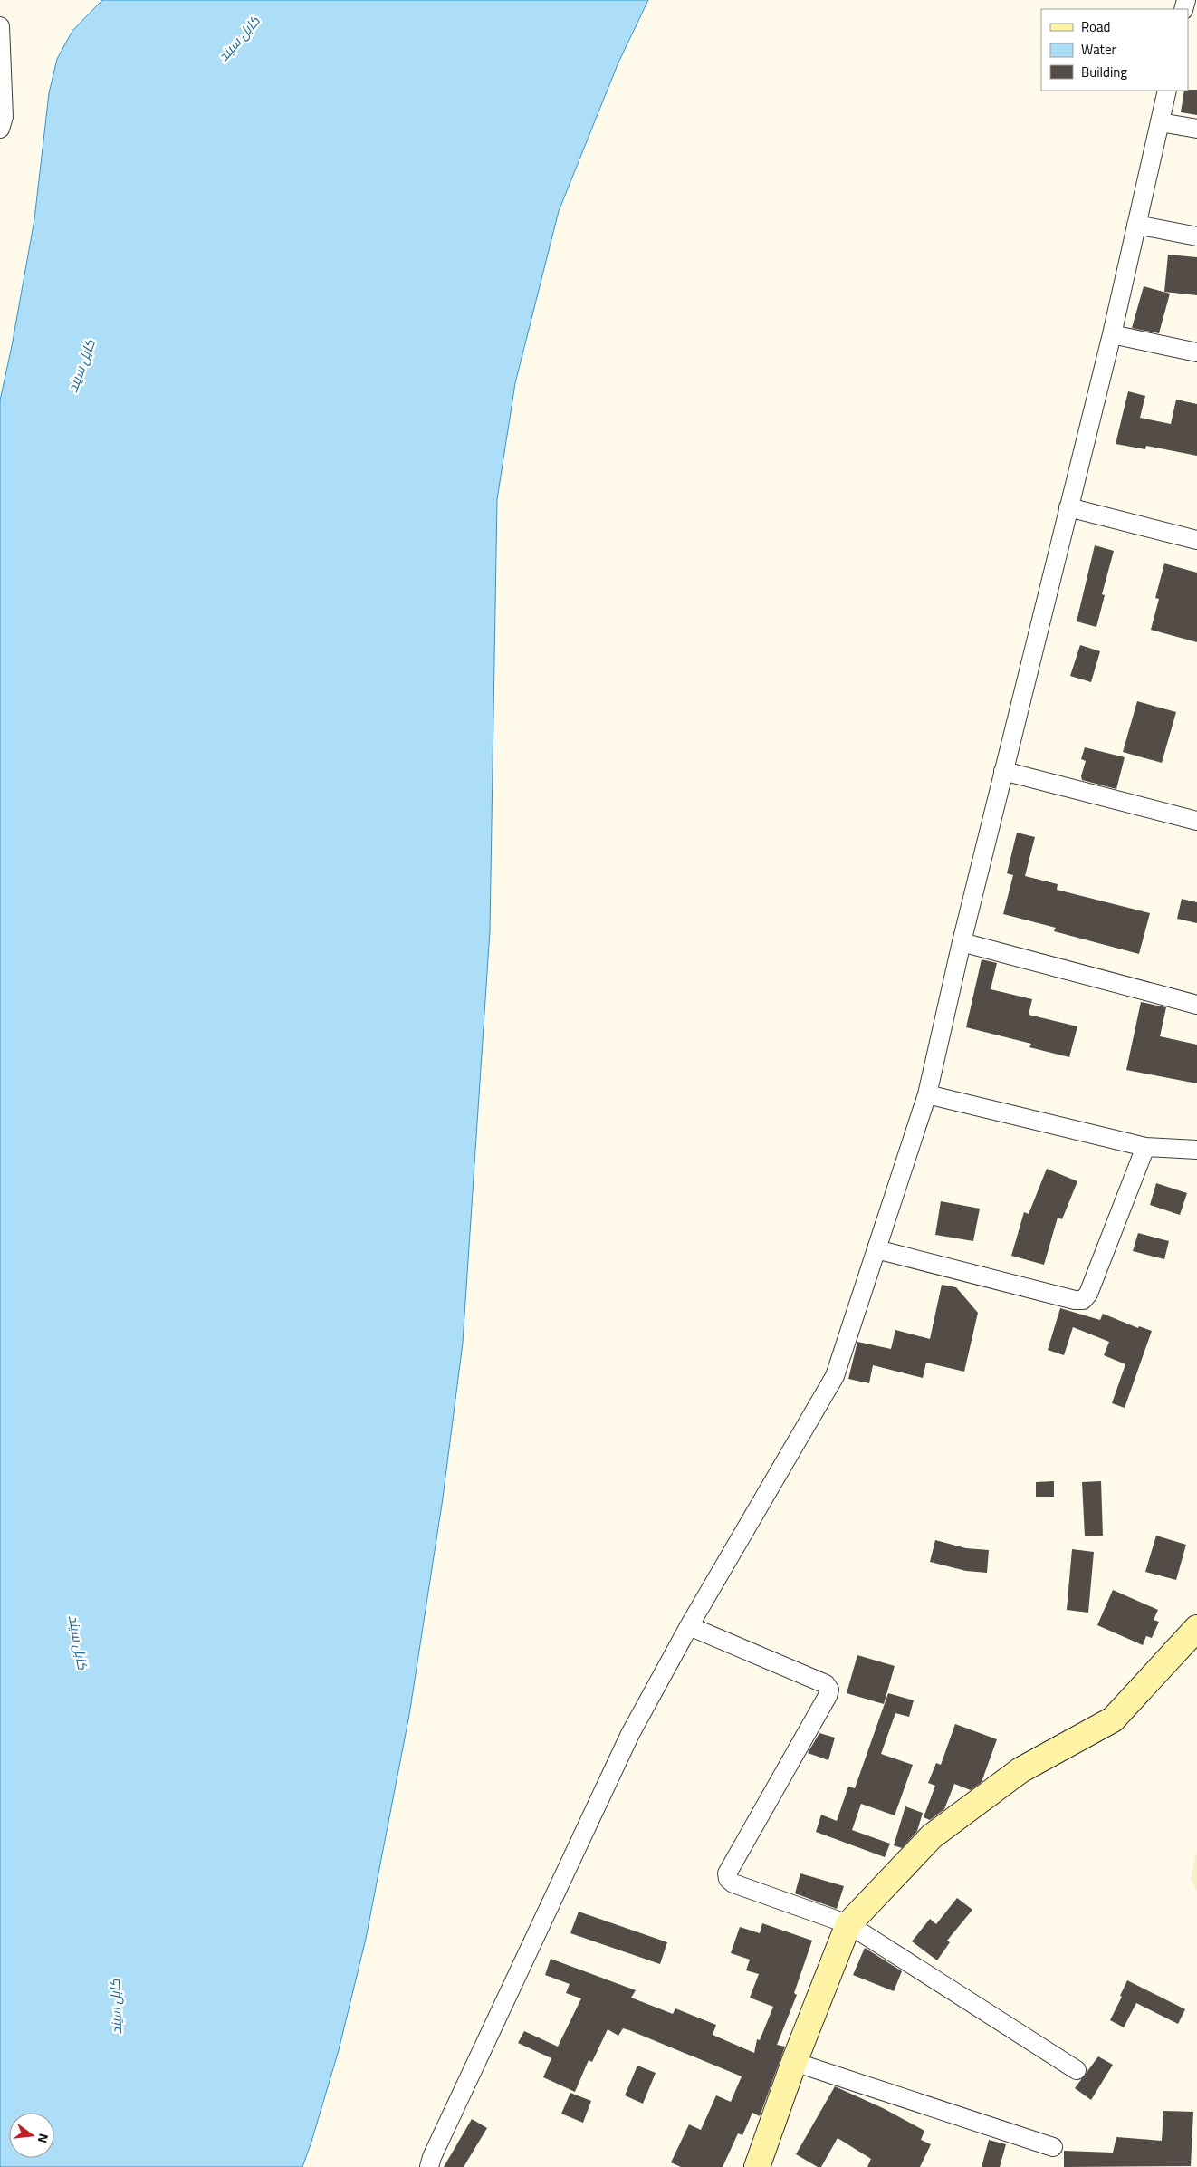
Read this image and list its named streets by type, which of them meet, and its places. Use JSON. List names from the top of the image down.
{
  "water": ["کابل سيند"],
  "legend": ["Road", "Water", "Building"],
  "north": "right"
}
